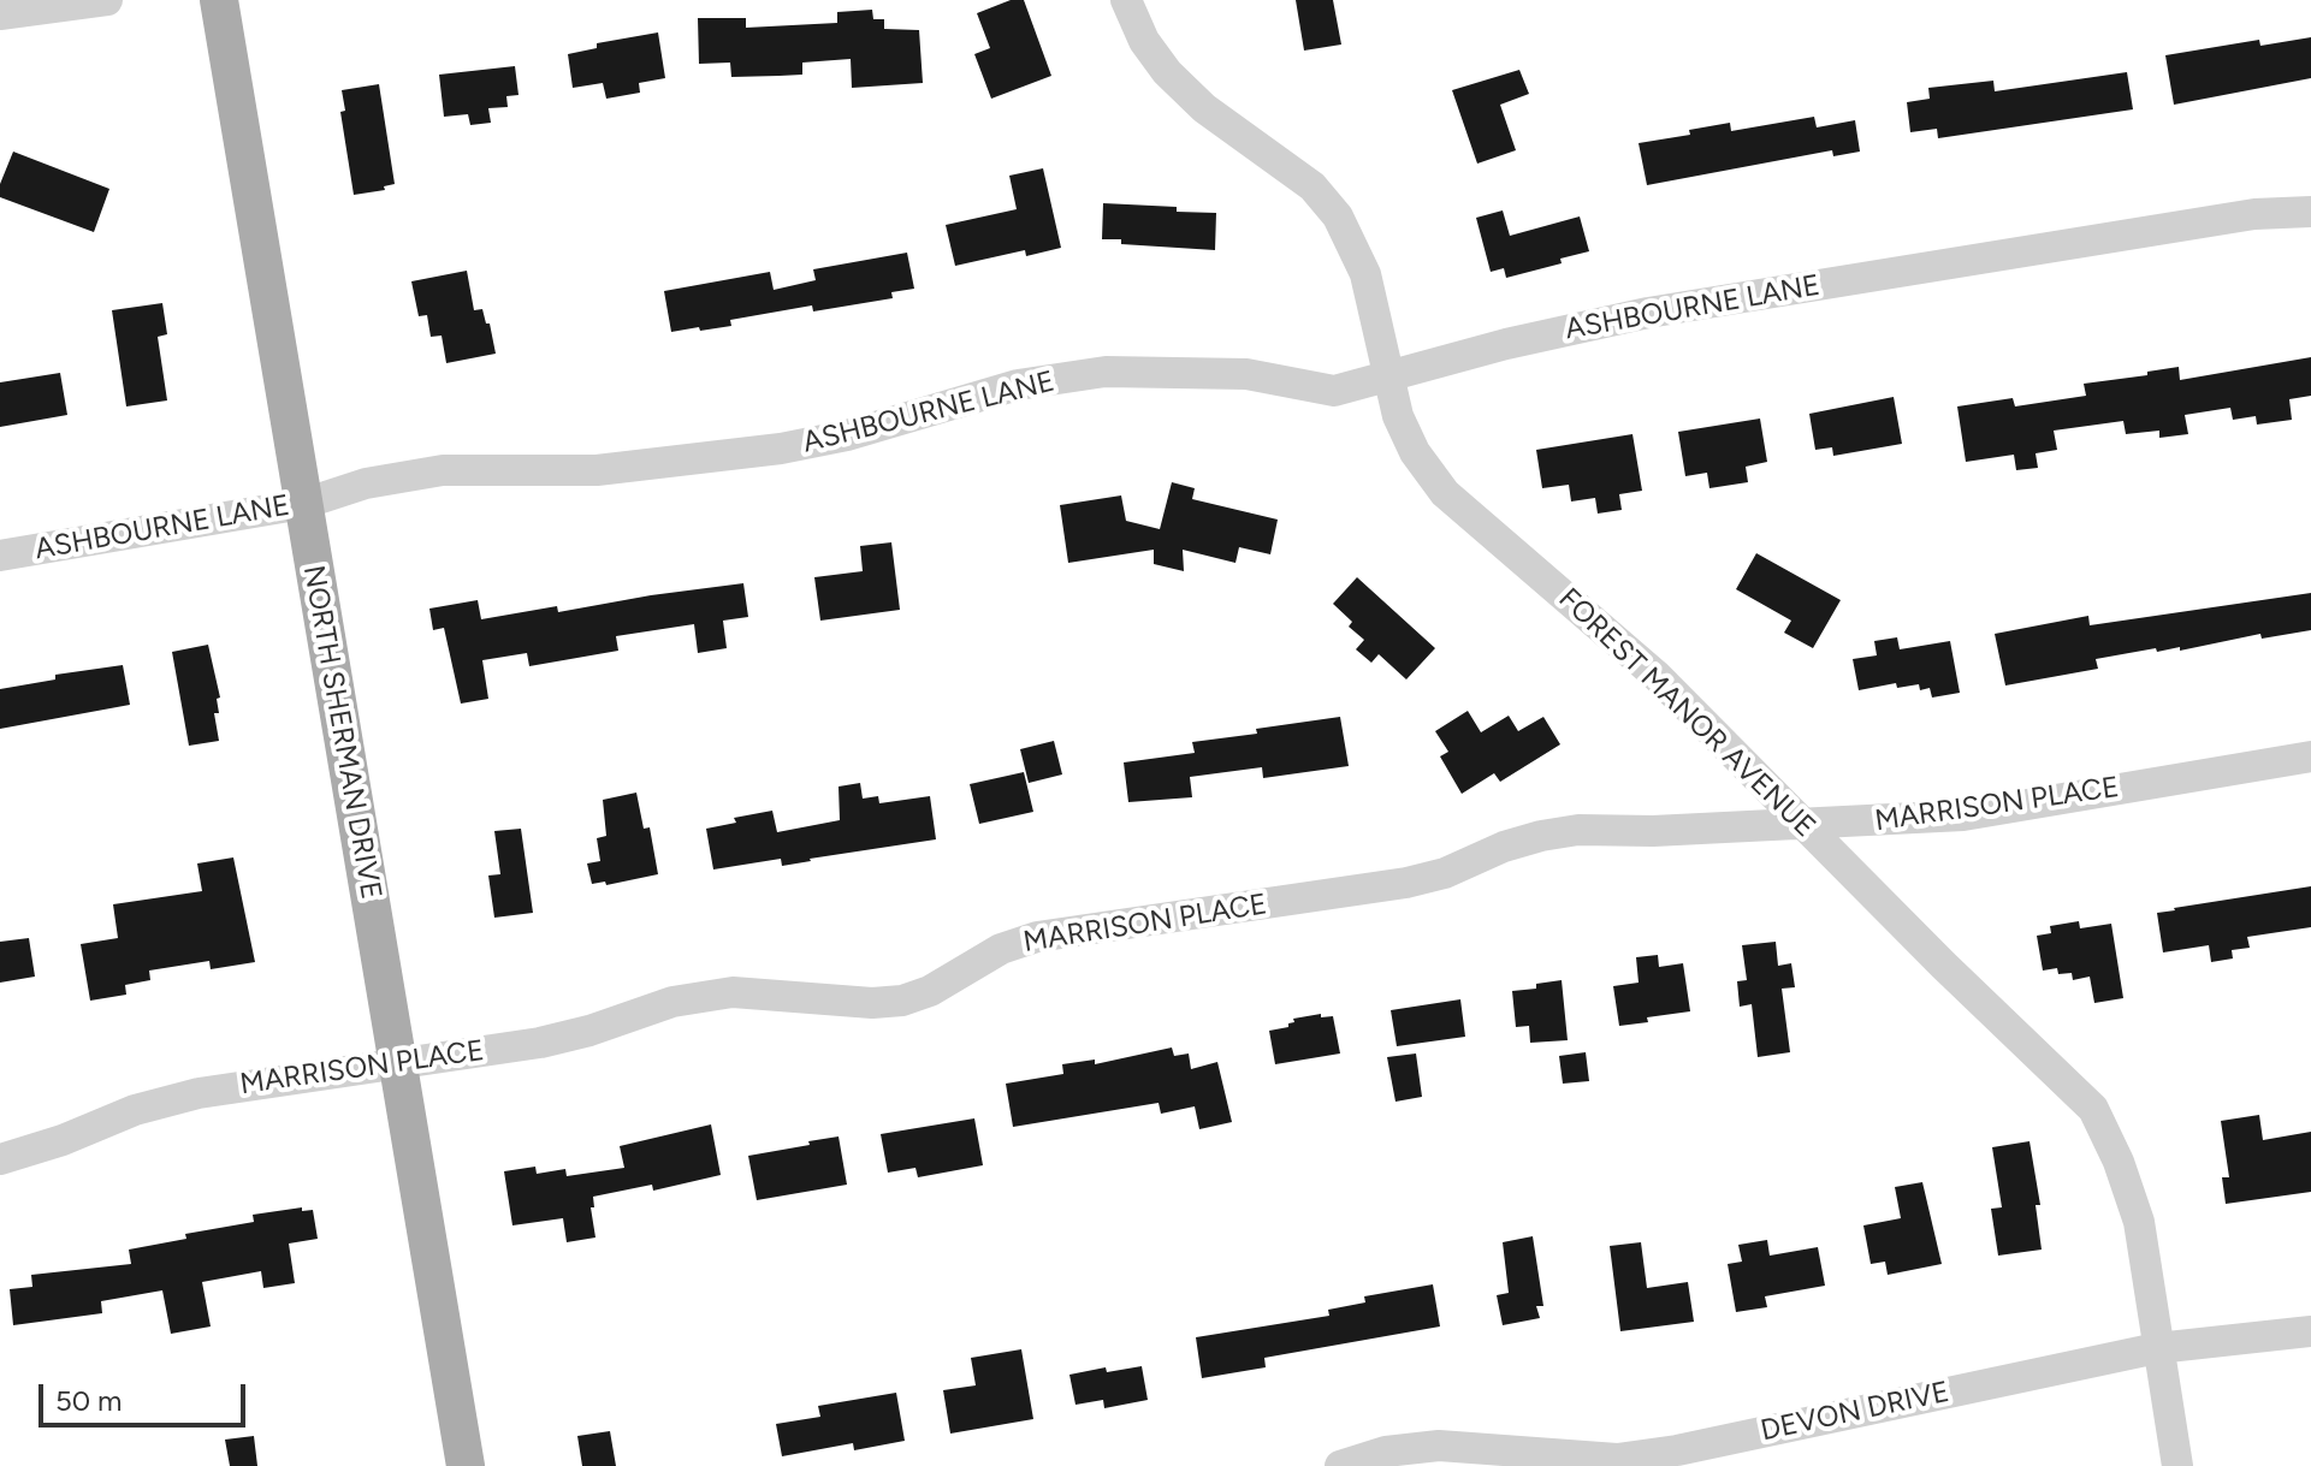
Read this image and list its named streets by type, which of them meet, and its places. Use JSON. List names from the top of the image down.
{
  "streets": {
    "main road": ["NORTH SHERMAN DRIVE"],
    "street": [
      "ASHBOURNE LANE",
      "FOREST MANOR AVENUE",
      "MARRISON PLACE",
      "DEVON DRIVE"
    ]
  },
  "crossings": [
    ["ASHBOURNE LANE", "FOREST MANOR AVENUE"],
    ["ASHBOURNE LANE", "NORTH SHERMAN DRIVE"],
    ["FOREST MANOR AVENUE", "MARRISON PLACE"],
    ["FOREST MANOR AVENUE", "DEVON DRIVE"],
    ["NORTH SHERMAN DRIVE", "MARRISON PLACE"]
  ],
  "scale_bar": "50 m"
}
